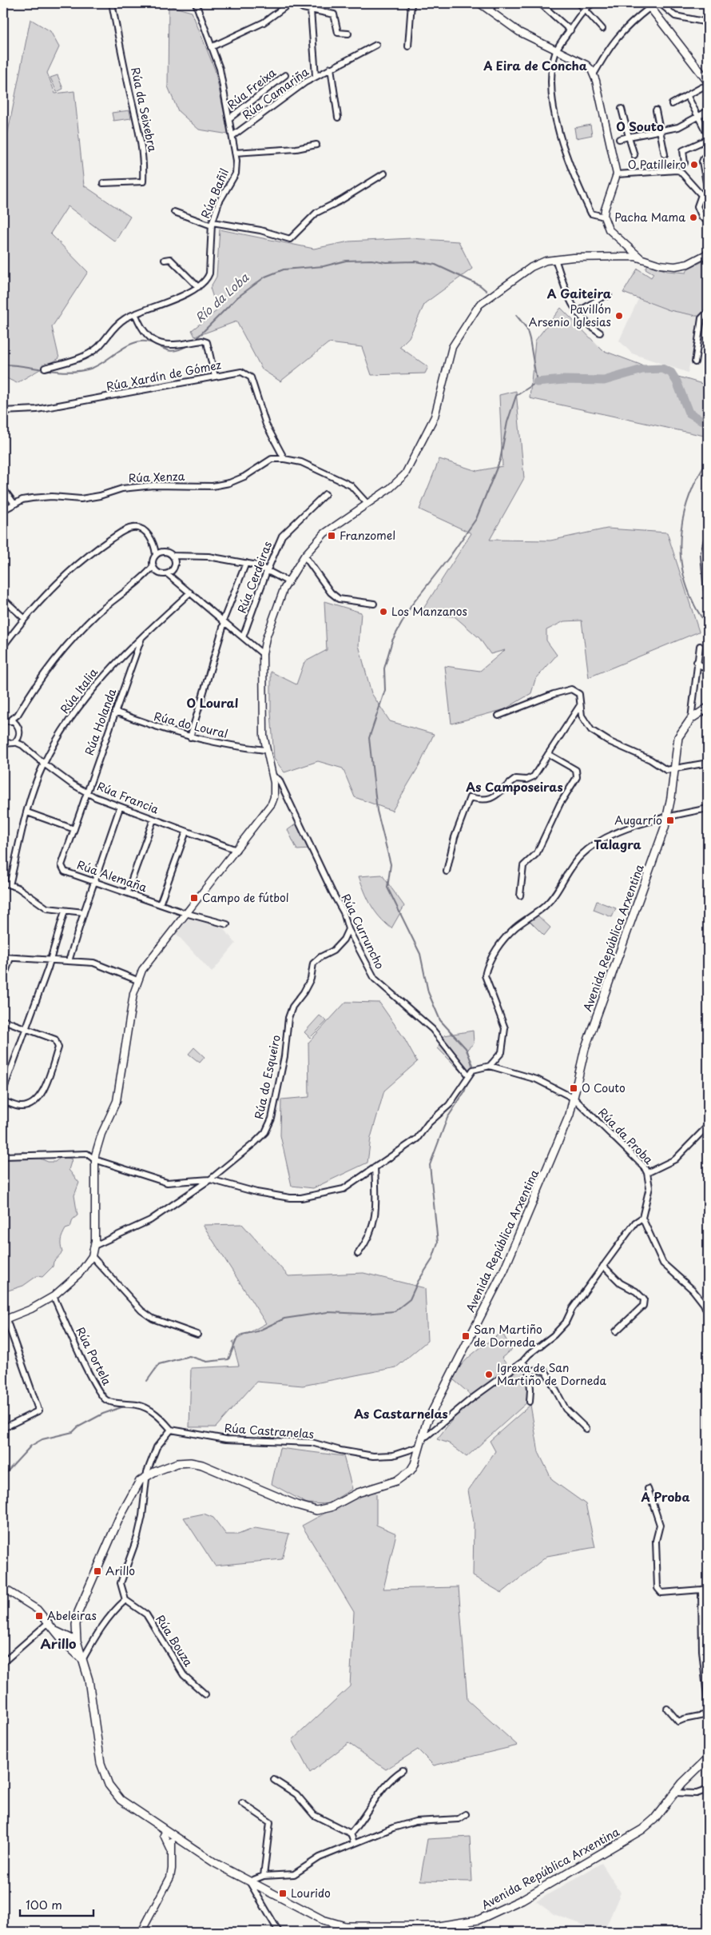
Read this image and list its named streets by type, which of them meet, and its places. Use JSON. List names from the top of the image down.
{
  "streets": {
    "main road": ["Avenida República Arxentina"],
    "street": [
      "Rúa Freixa",
      "Rúa Camariña",
      "Rúa da Seixebra",
      "Rúa Bañil",
      "Rúa Xardín de Gómez",
      "Rúa Xenza",
      "Rúa Cerdeiras",
      "Rúa Italia",
      "Rúa Holanda",
      "Rúa do Loural",
      "Rúa Francia",
      "Rúa Alemaña",
      "Rúa Curruncho",
      "Rúa do Esqueiro",
      "Rúa da Proba",
      "Rúa Portela",
      "Rúa Castranelas",
      "Rúa Bouza"
    ]
  },
  "crossings": [
    ["Rúa Freixa", "Rúa Bañil"],
    ["Rúa Camariña", "Rúa Bañil"],
    ["Rúa Xardín de Gómez", "Rúa Xenza"],
    ["Rúa Cerdeiras", "Rúa do Loural"],
    ["Rúa Italia", "Rúa Holanda"],
    ["Rúa Italia", "Rúa Francia"],
    ["Rúa Holanda", "Rúa do Loural"],
    ["Rúa Holanda", "Rúa Francia"],
    ["Rúa Holanda", "Rúa Alemaña"],
    ["Rúa Francia", "Rúa Alemaña"],
    ["Rúa Curruncho", "Rúa do Esqueiro"],
    ["Avenida República Arxentina", "Rúa da Proba"],
    ["Avenida República Arxentina", "Rúa Castranelas"],
    ["Rúa Portela", "Rúa Castranelas"]
  ],
  "districts": [
    "A Eira de Concha",
    "O Souto",
    "A Gaiteira",
    "O Loural",
    "As Camposeiras",
    "Talagra",
    "As Castarnelas",
    "A Proba",
    "Arillo"
  ],
  "water": ["Río da Loba"],
  "places": {
    "other": [
      "O Patilleiro",
      "Pacha Mama",
      "Pavillón Arsenio Iglesias",
      "Los Manzanos",
      "Igrexa de San Martiño de Dorneda"
    ],
    "transit": [
      "Franzomel",
      "Augarrío",
      "Campo de fútbol",
      "O Couto",
      "San Martiño de Dorneda",
      "Arillo",
      "Abeleiras",
      "Lourido"
    ]
  },
  "scale_bar": "100 m"
}
